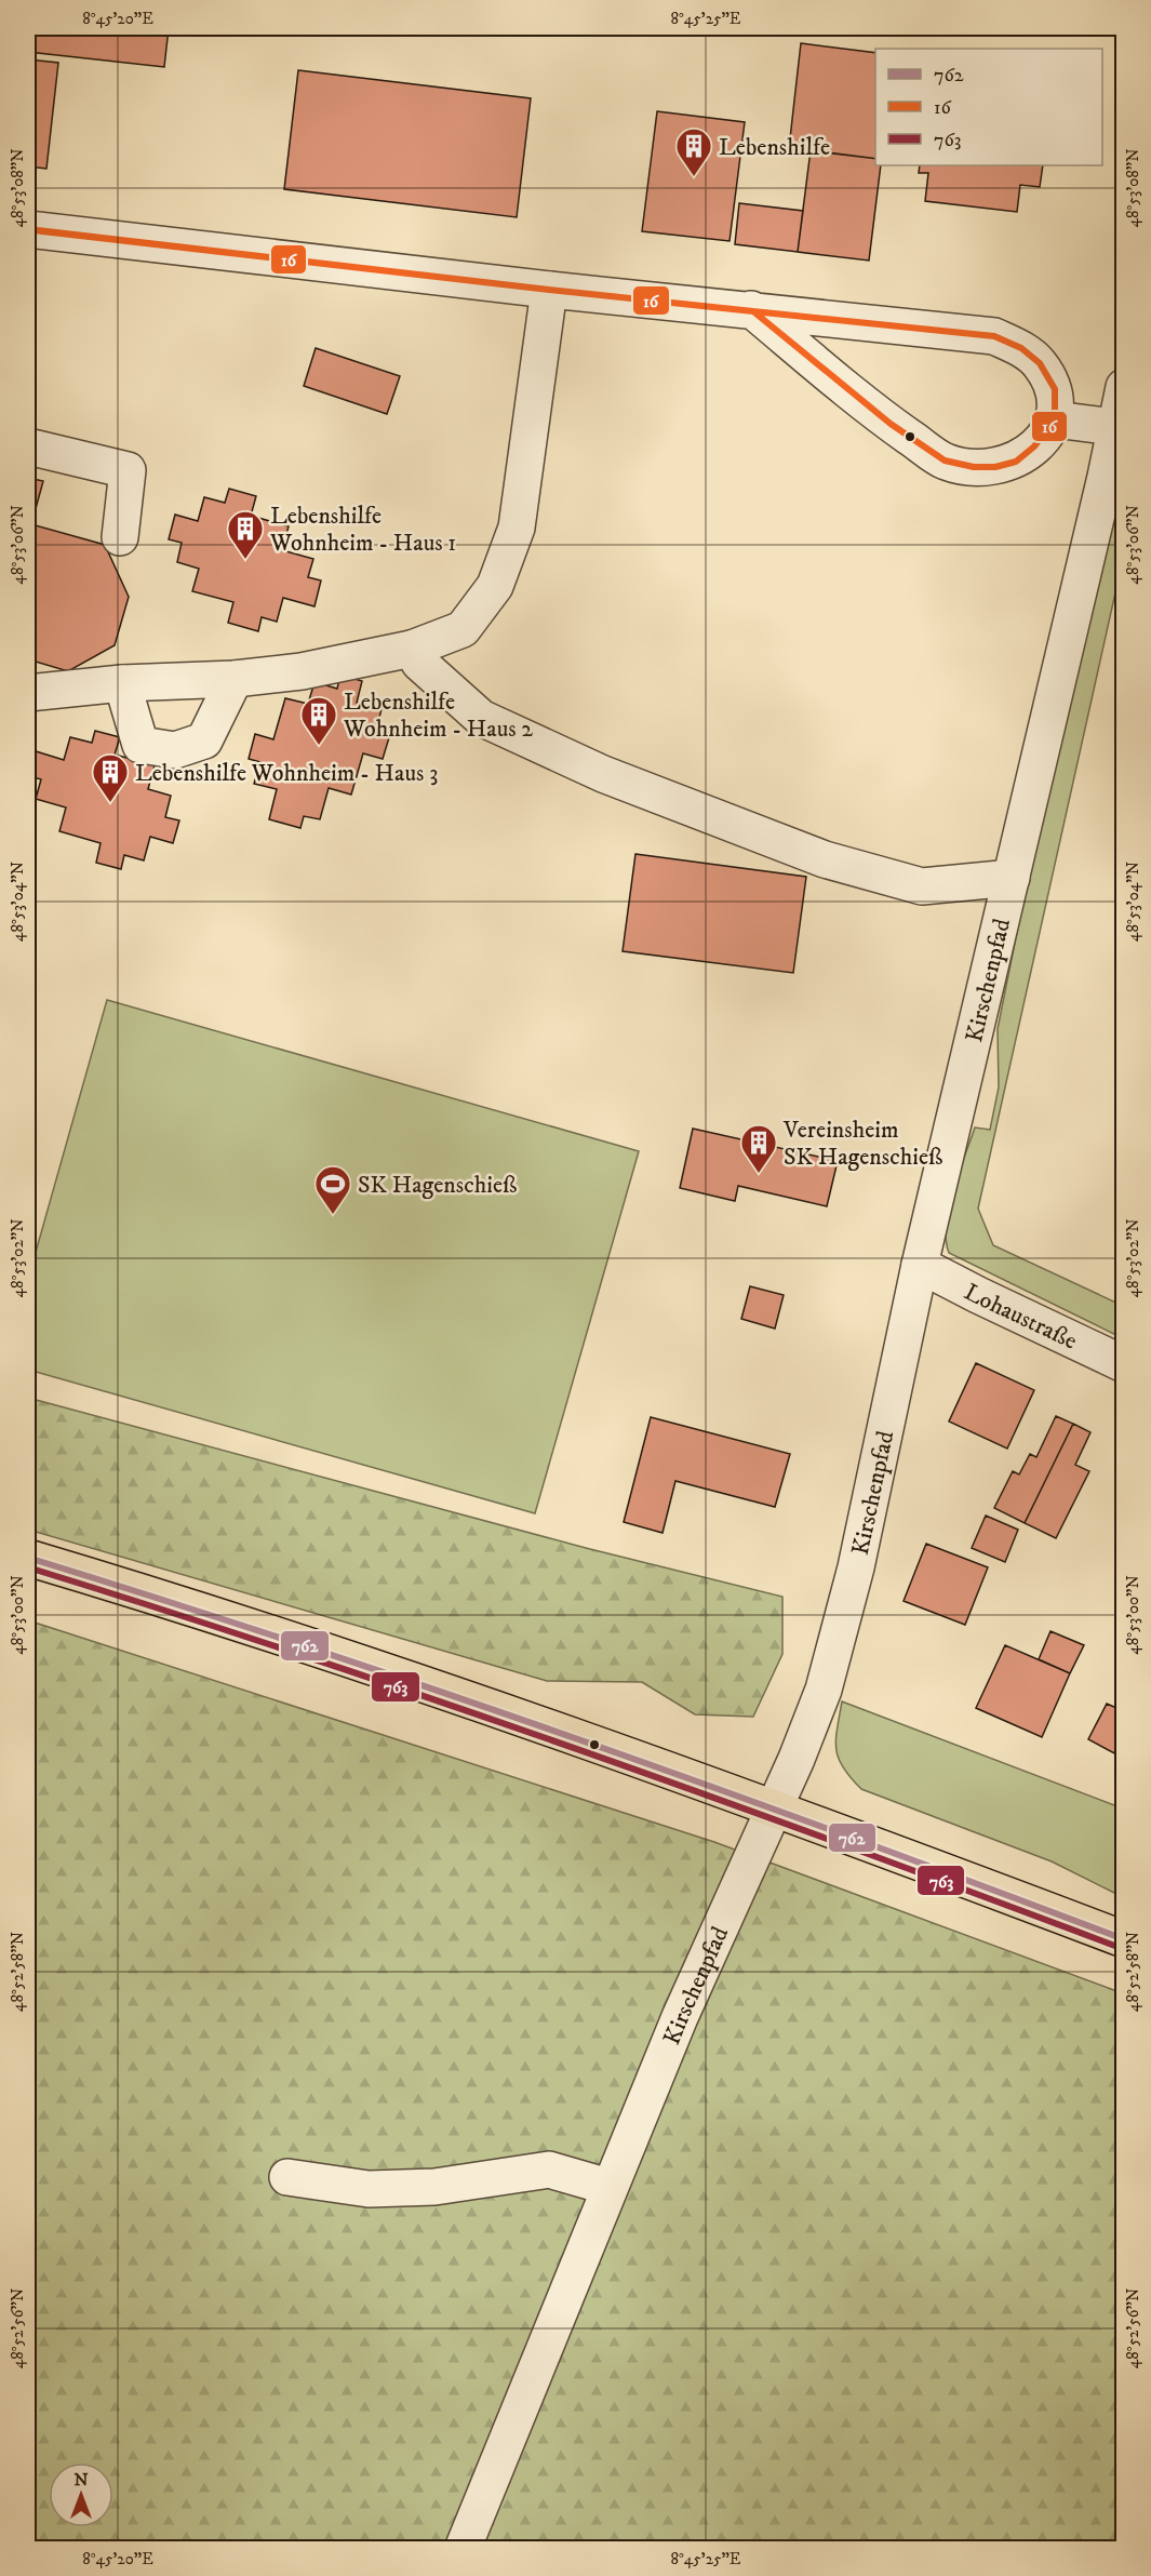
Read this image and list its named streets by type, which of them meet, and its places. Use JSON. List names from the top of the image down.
{
  "streets": {
    "street": ["Kirschenpfad", "Lohaustraße"]
  },
  "crossings": [
    ["Kirschenpfad", "Lohaustraße"]
  ],
  "places": {
    "building": [
      "Lebenshilfe",
      "Lebenshilfe Wohnheim - Haus 1",
      "Lebenshilfe Wohnheim - Haus 2",
      "Lebenshilfe Wohnheim - Haus 3",
      "Vereinsheim SK Hagenschieß"
    ],
    "sports": ["SK Hagenschieß"]
  },
  "lines": ["transit line 16", "transit line 762", "transit line 763"],
  "legend": ["762", "16", "763"],
  "north": "top",
  "coordinates": [
    "8°45'20\"E",
    "8°45'25\"E",
    "48°53'08\"N",
    "48°53'06\"N",
    "48°53'04\"N",
    "48°53'02\"N",
    "48°53'00\"N",
    "48°52'58\"N",
    "48°52'56\"N"
  ]
}
